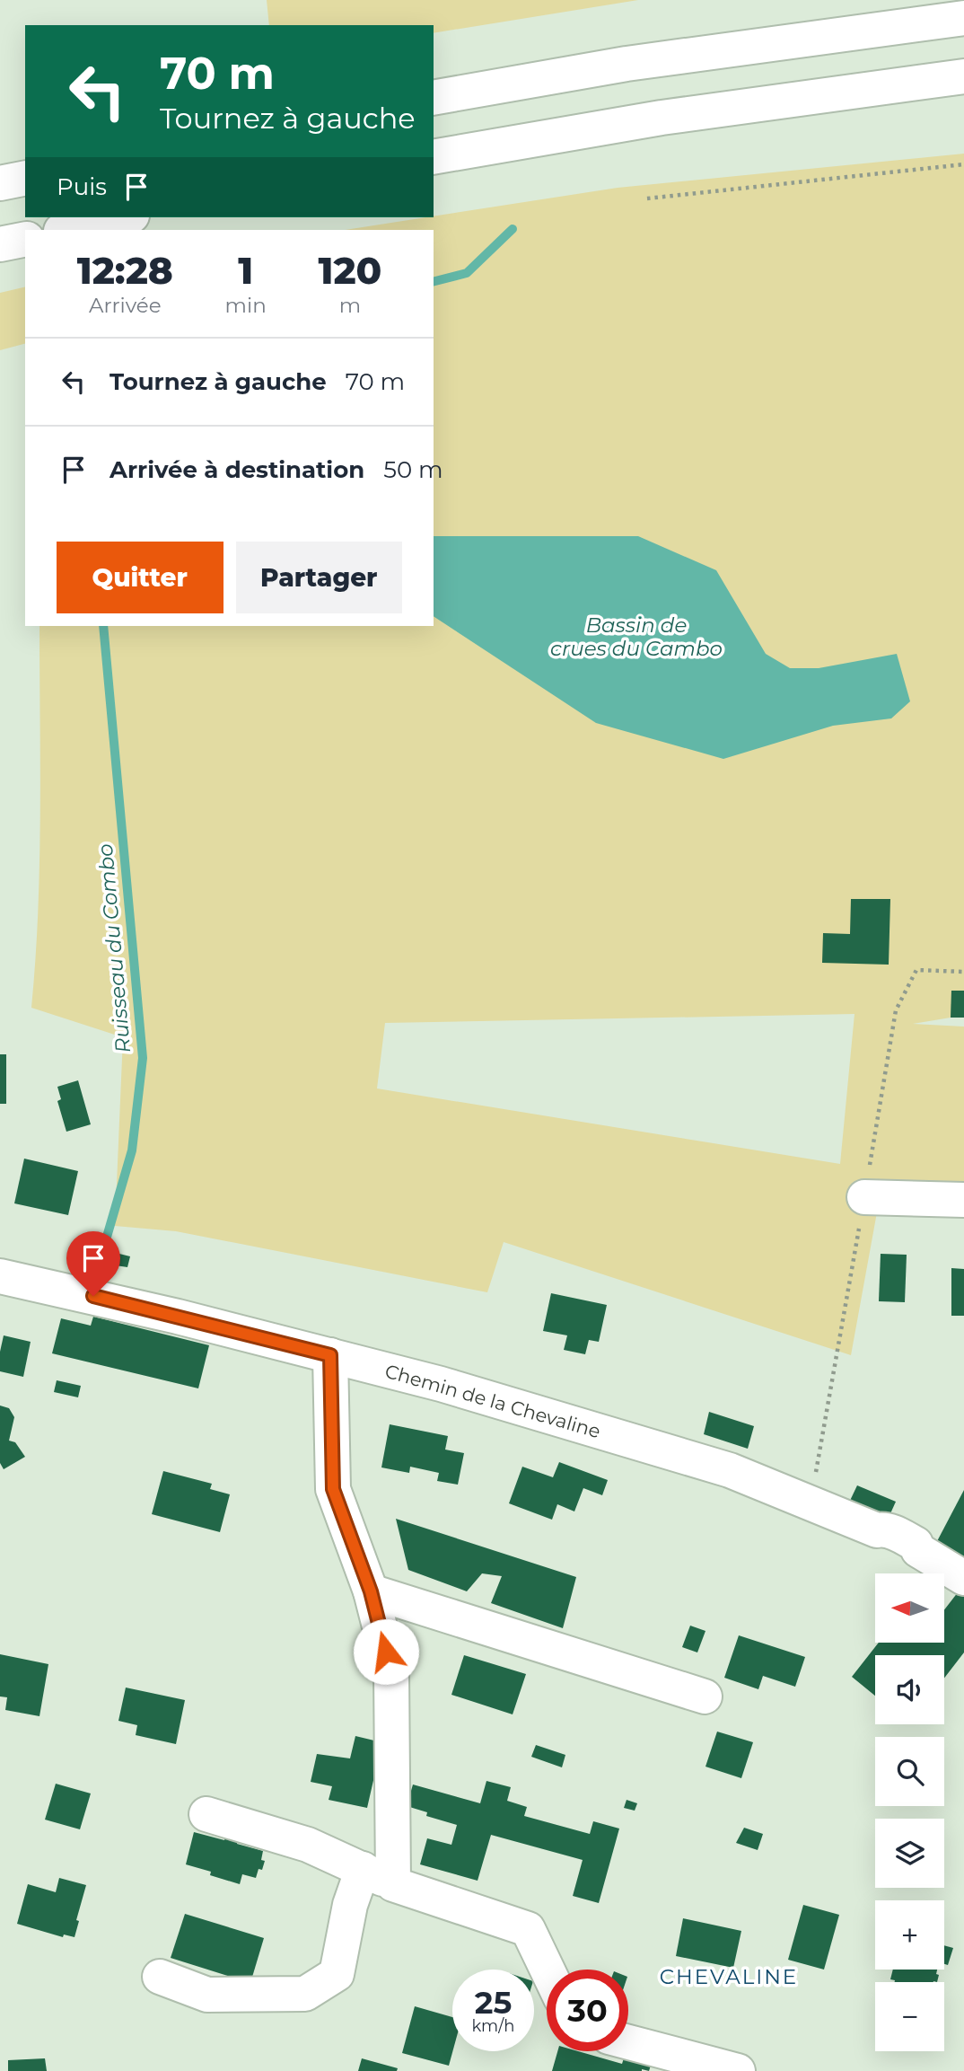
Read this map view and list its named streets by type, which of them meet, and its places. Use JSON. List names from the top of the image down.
{
  "streets": {
    "main road": ["Chemin de la Chevaline"]
  },
  "districts": ["CHEVALINE"],
  "water": ["Bassin de crues du Cambo", "Ruisseau du Combo"],
  "north": "left",
  "page": {
    "turn": ["70 m", "Tournez à gauche"],
    "then": "Puis",
    "eta": [
      "12:28",
      "Arrivée",
      "1",
      "min",
      "120",
      "m"
    ],
    "list": [
      {
        "name": "Tournez à gauche",
        "value": "70 m"
      },
      {
        "name": "Arrivée à destination",
        "value": "50 m"
      }
    ],
    "buttons": ["Quitter", "Partager"],
    "map_buttons": ["+", "−"],
    "speed": "25 km/h",
    "limit": "30"
  }
}
